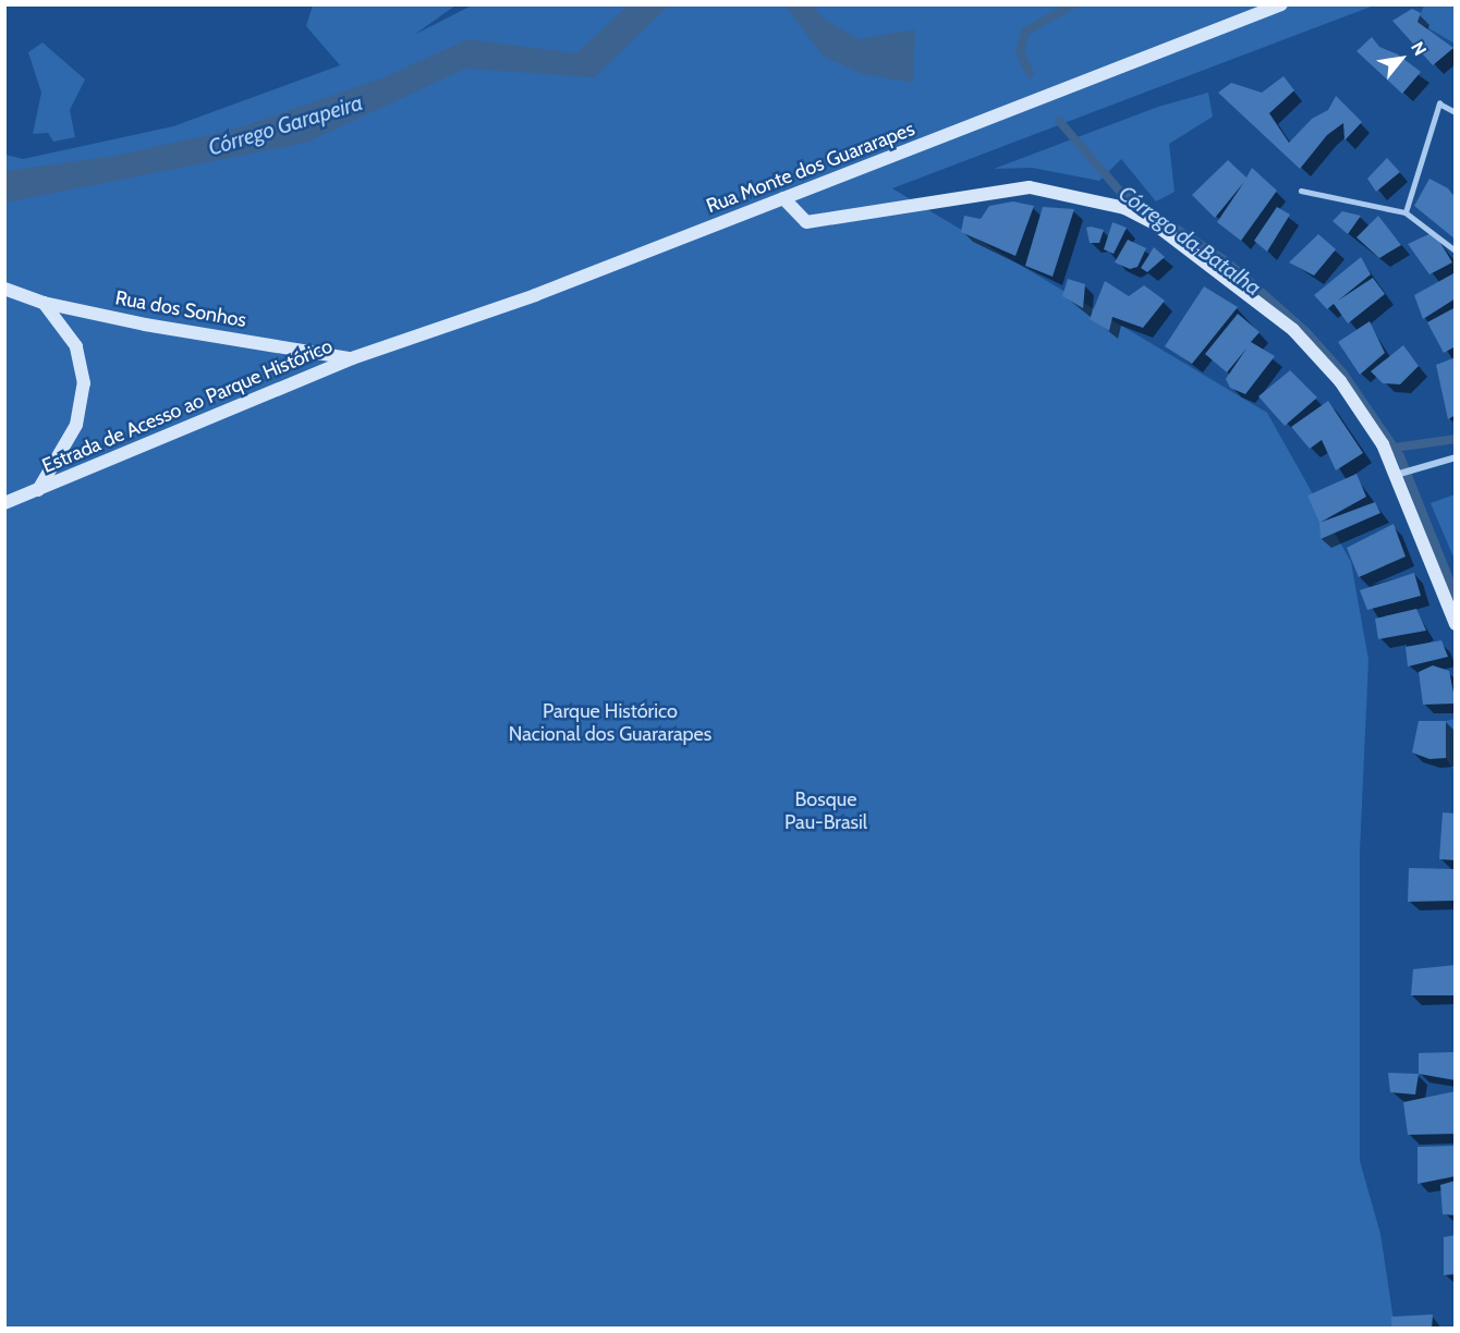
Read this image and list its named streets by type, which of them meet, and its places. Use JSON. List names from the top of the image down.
{
  "streets": {
    "main road": ["Rua Monte dos Guararapes", "Rua dos Sonhos", "Estrada de Acesso ao Parque Histórico"]
  },
  "crossings": [
    ["Rua Monte dos Guararapes", "Rua dos Sonhos"],
    ["Rua Monte dos Guararapes", "Estrada de Acesso ao Parque Histórico"],
    ["Rua dos Sonhos", "Estrada de Acesso ao Parque Histórico"]
  ],
  "water": ["Córrego Garapeira", "Córrego da Batalha"],
  "parks": ["Parque Histórico Nacional dos Guararapes", "Bosque Pau-Brasil"],
  "north": "top right"
}
